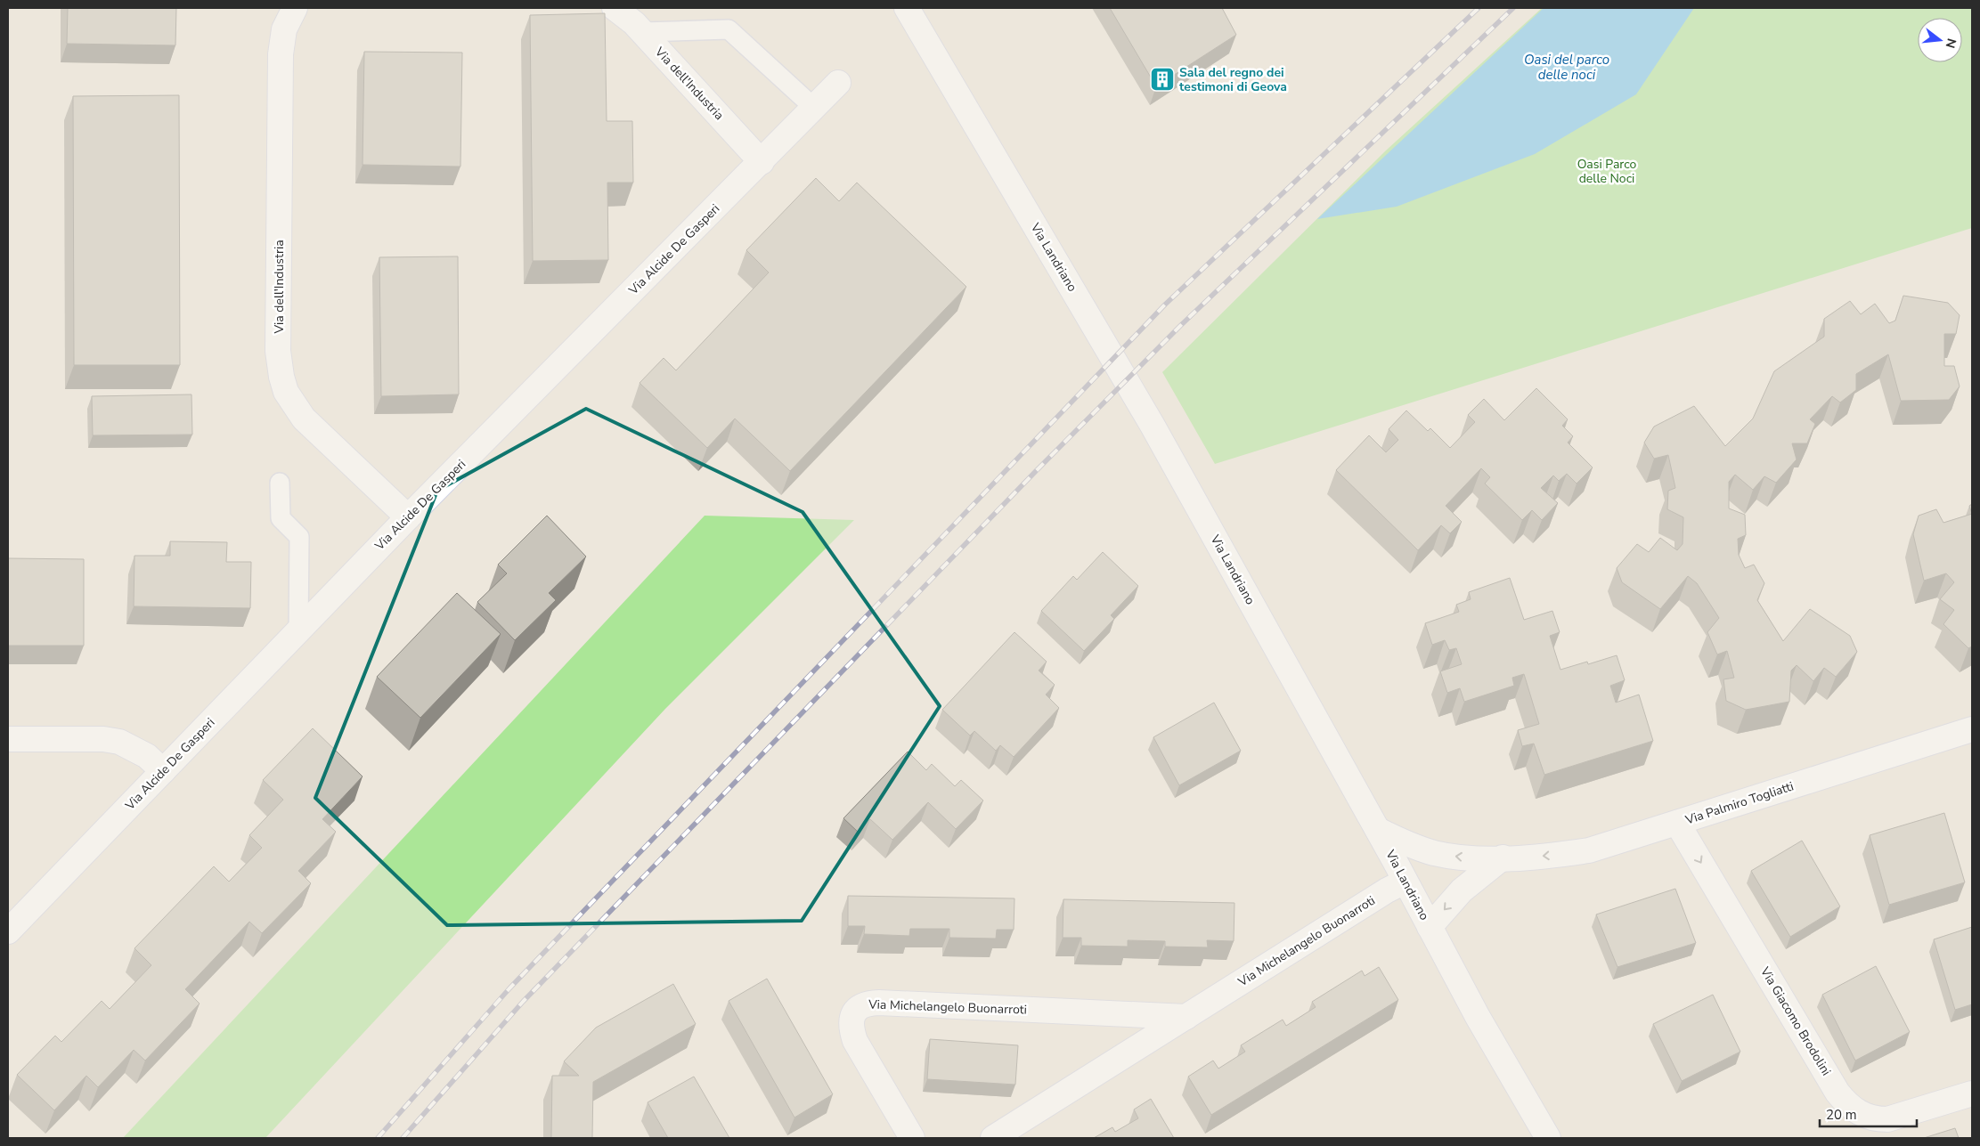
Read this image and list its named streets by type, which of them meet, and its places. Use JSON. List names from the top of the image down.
{
  "streets": {
    "street": [
      "Via dell'Industria",
      "Via Alcide De Gasperi",
      "Via Landriano",
      "Via Palmiro Togliatti",
      "Via Michelangelo Buonarroti",
      "Via Giacomo Brodolini"
    ]
  },
  "crossings": [
    ["Via dell'Industria", "Via Alcide De Gasperi"],
    ["Via Landriano", "Via Palmiro Togliatti"],
    ["Via Landriano", "Via Michelangelo Buonarroti"],
    ["Via Palmiro Togliatti", "Via Giacomo Brodolini"]
  ],
  "one_way": ["Via Palmiro Togliatti", "Via Giacomo Brodolini"],
  "water": ["Oasi del parco delle noci"],
  "parks": ["Oasi Parco delle Noci"],
  "places": {
    "building": ["Sala del regno dei testimoni di Geova"]
  },
  "scale_bar": "20 m",
  "north": "right"
}
